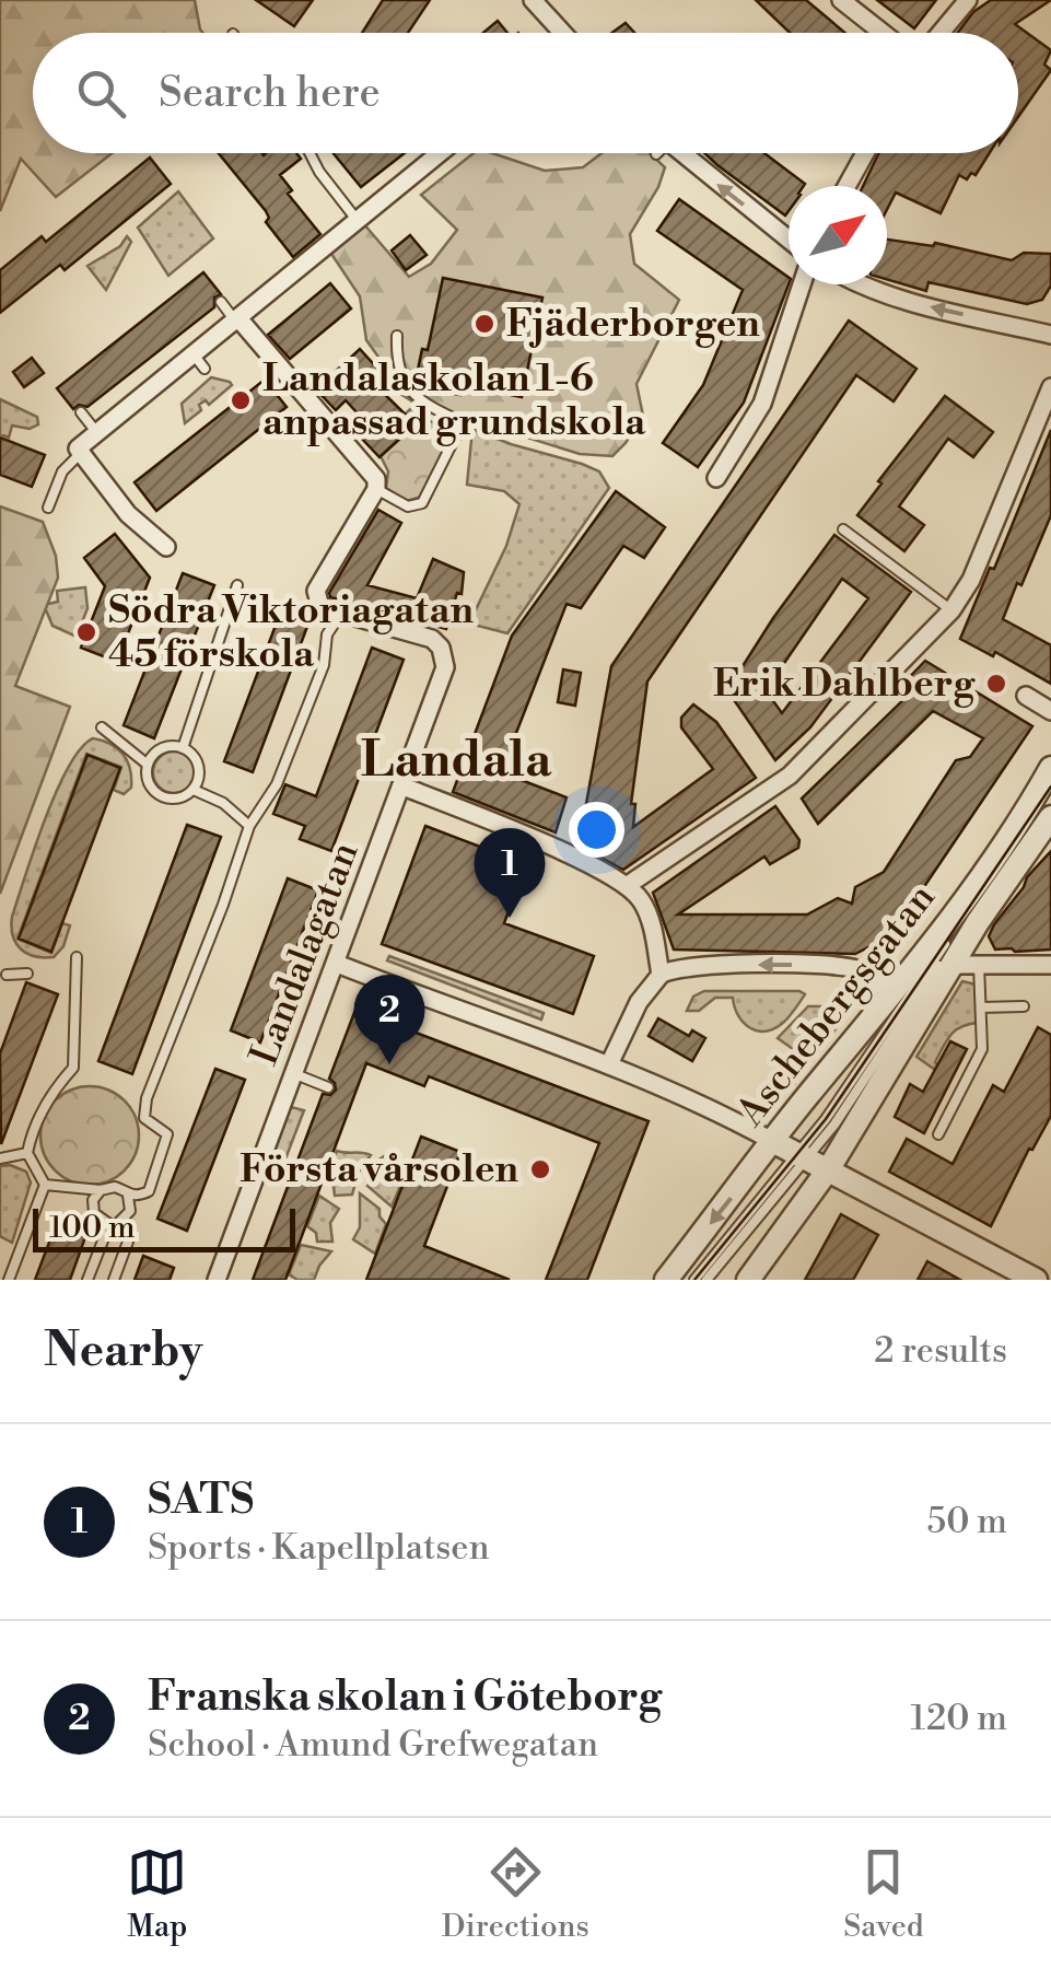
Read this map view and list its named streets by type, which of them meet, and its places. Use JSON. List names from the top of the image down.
{
  "streets": {
    "street": ["Landalagatan", "Aschebergsgatan"]
  },
  "districts": ["Landala"],
  "places": [
    "Fjäderborgen",
    "Landalaskolan 1-6 anpassad grundskola",
    "Södra Viktoriagatan 45 förskola",
    "Erik Dahlberg",
    "Första vårsolen"
  ],
  "scale_bar": "100 m",
  "north": "top right",
  "page": {
    "search": "Search here",
    "pins": ["1", "2"],
    "scale": "100 m",
    "heading": ["Nearby", "2 results"],
    "list": [
      {
        "mark": "1",
        "name": "SATS",
        "note": "Sports · Kapellplatsen",
        "value": "50 m"
      },
      {
        "mark": "2",
        "name": "Franska skolan i Göteborg",
        "note": "School · Amund Grefwegatan",
        "value": "120 m"
      }
    ],
    "nav": ["Map", "Directions", "Saved"]
  }
}
